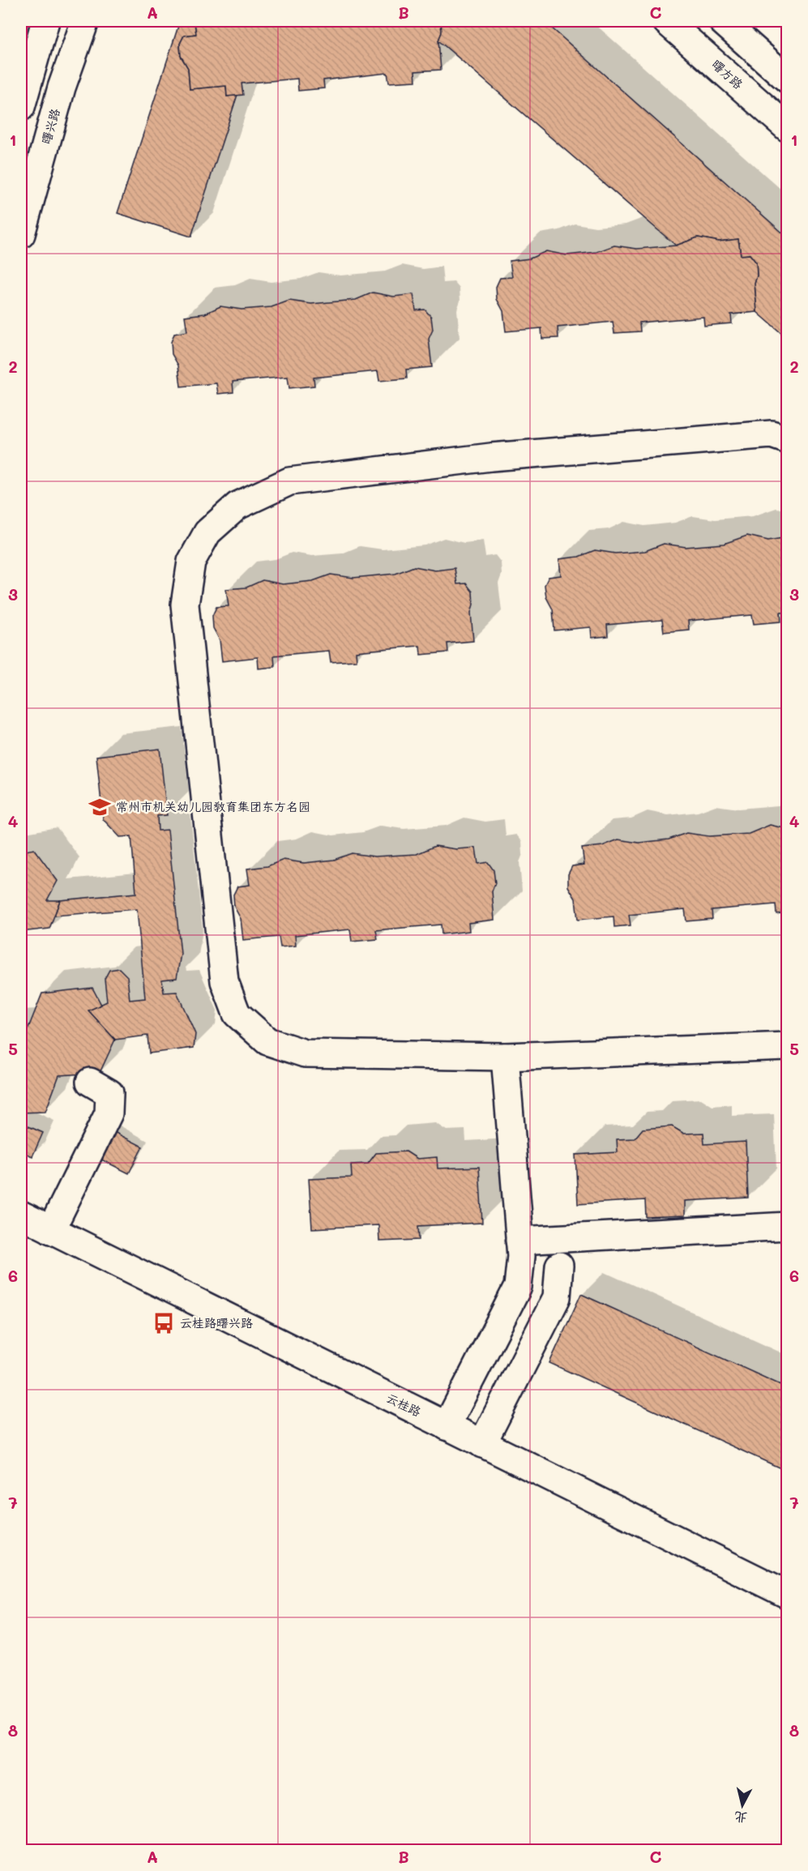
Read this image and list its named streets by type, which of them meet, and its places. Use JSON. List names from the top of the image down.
{
  "streets": {
    "street": ["曙方路", "曙兴路", "云桂路"]
  },
  "places": {
    "school or university": ["常州市机关幼儿园教育集团东方名园"],
    "bus stop": ["云桂路曙兴路"]
  },
  "north": "bottom",
  "grid": {
    "columns": ["A", "B", "C"],
    "rows": [
      "1",
      "2",
      "3",
      "4",
      "5",
      "6",
      "7",
      "8"
    ]
  }
}
